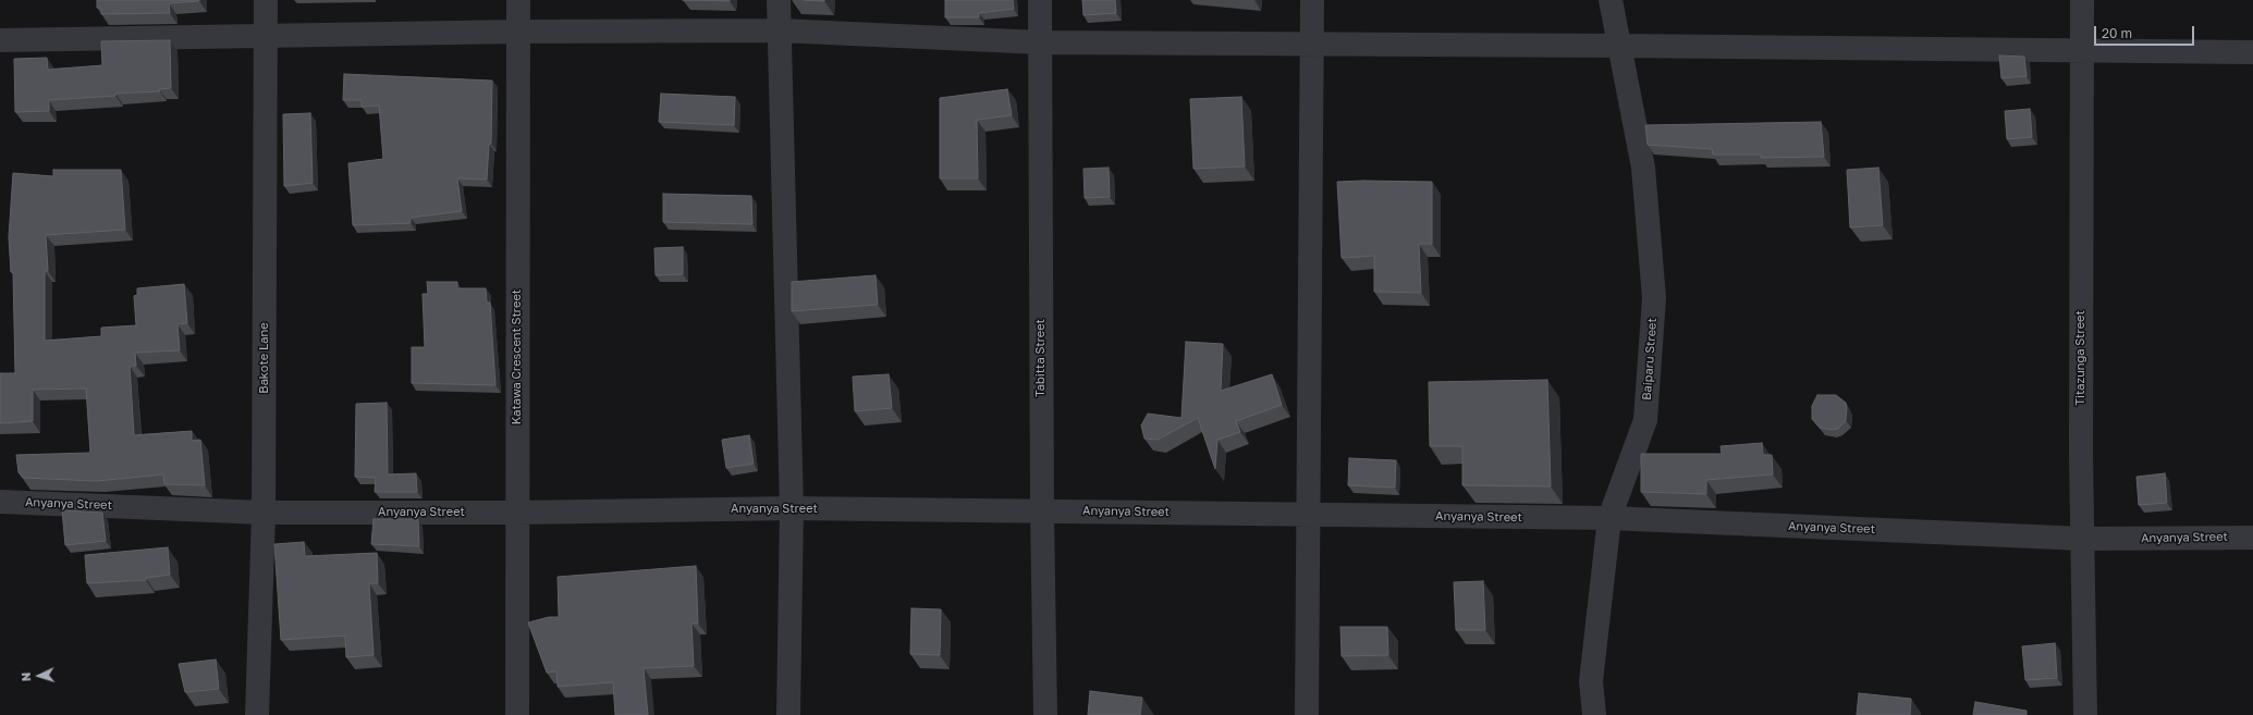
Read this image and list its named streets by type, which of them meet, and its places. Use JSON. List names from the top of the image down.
{
  "streets": {
    "street": [
      "Katawa Crescent Street",
      "Bakote Lane",
      "Tabitta Street",
      "Titazunga Street",
      "Baiparu Street",
      "Anyanya Street"
    ]
  },
  "crossings": [
    ["Katawa Crescent Street", "Anyanya Street"],
    ["Bakote Lane", "Anyanya Street"],
    ["Tabitta Street", "Anyanya Street"],
    ["Titazunga Street", "Anyanya Street"],
    ["Baiparu Street", "Anyanya Street"]
  ],
  "scale_bar": "20 m",
  "north": "left"
}
